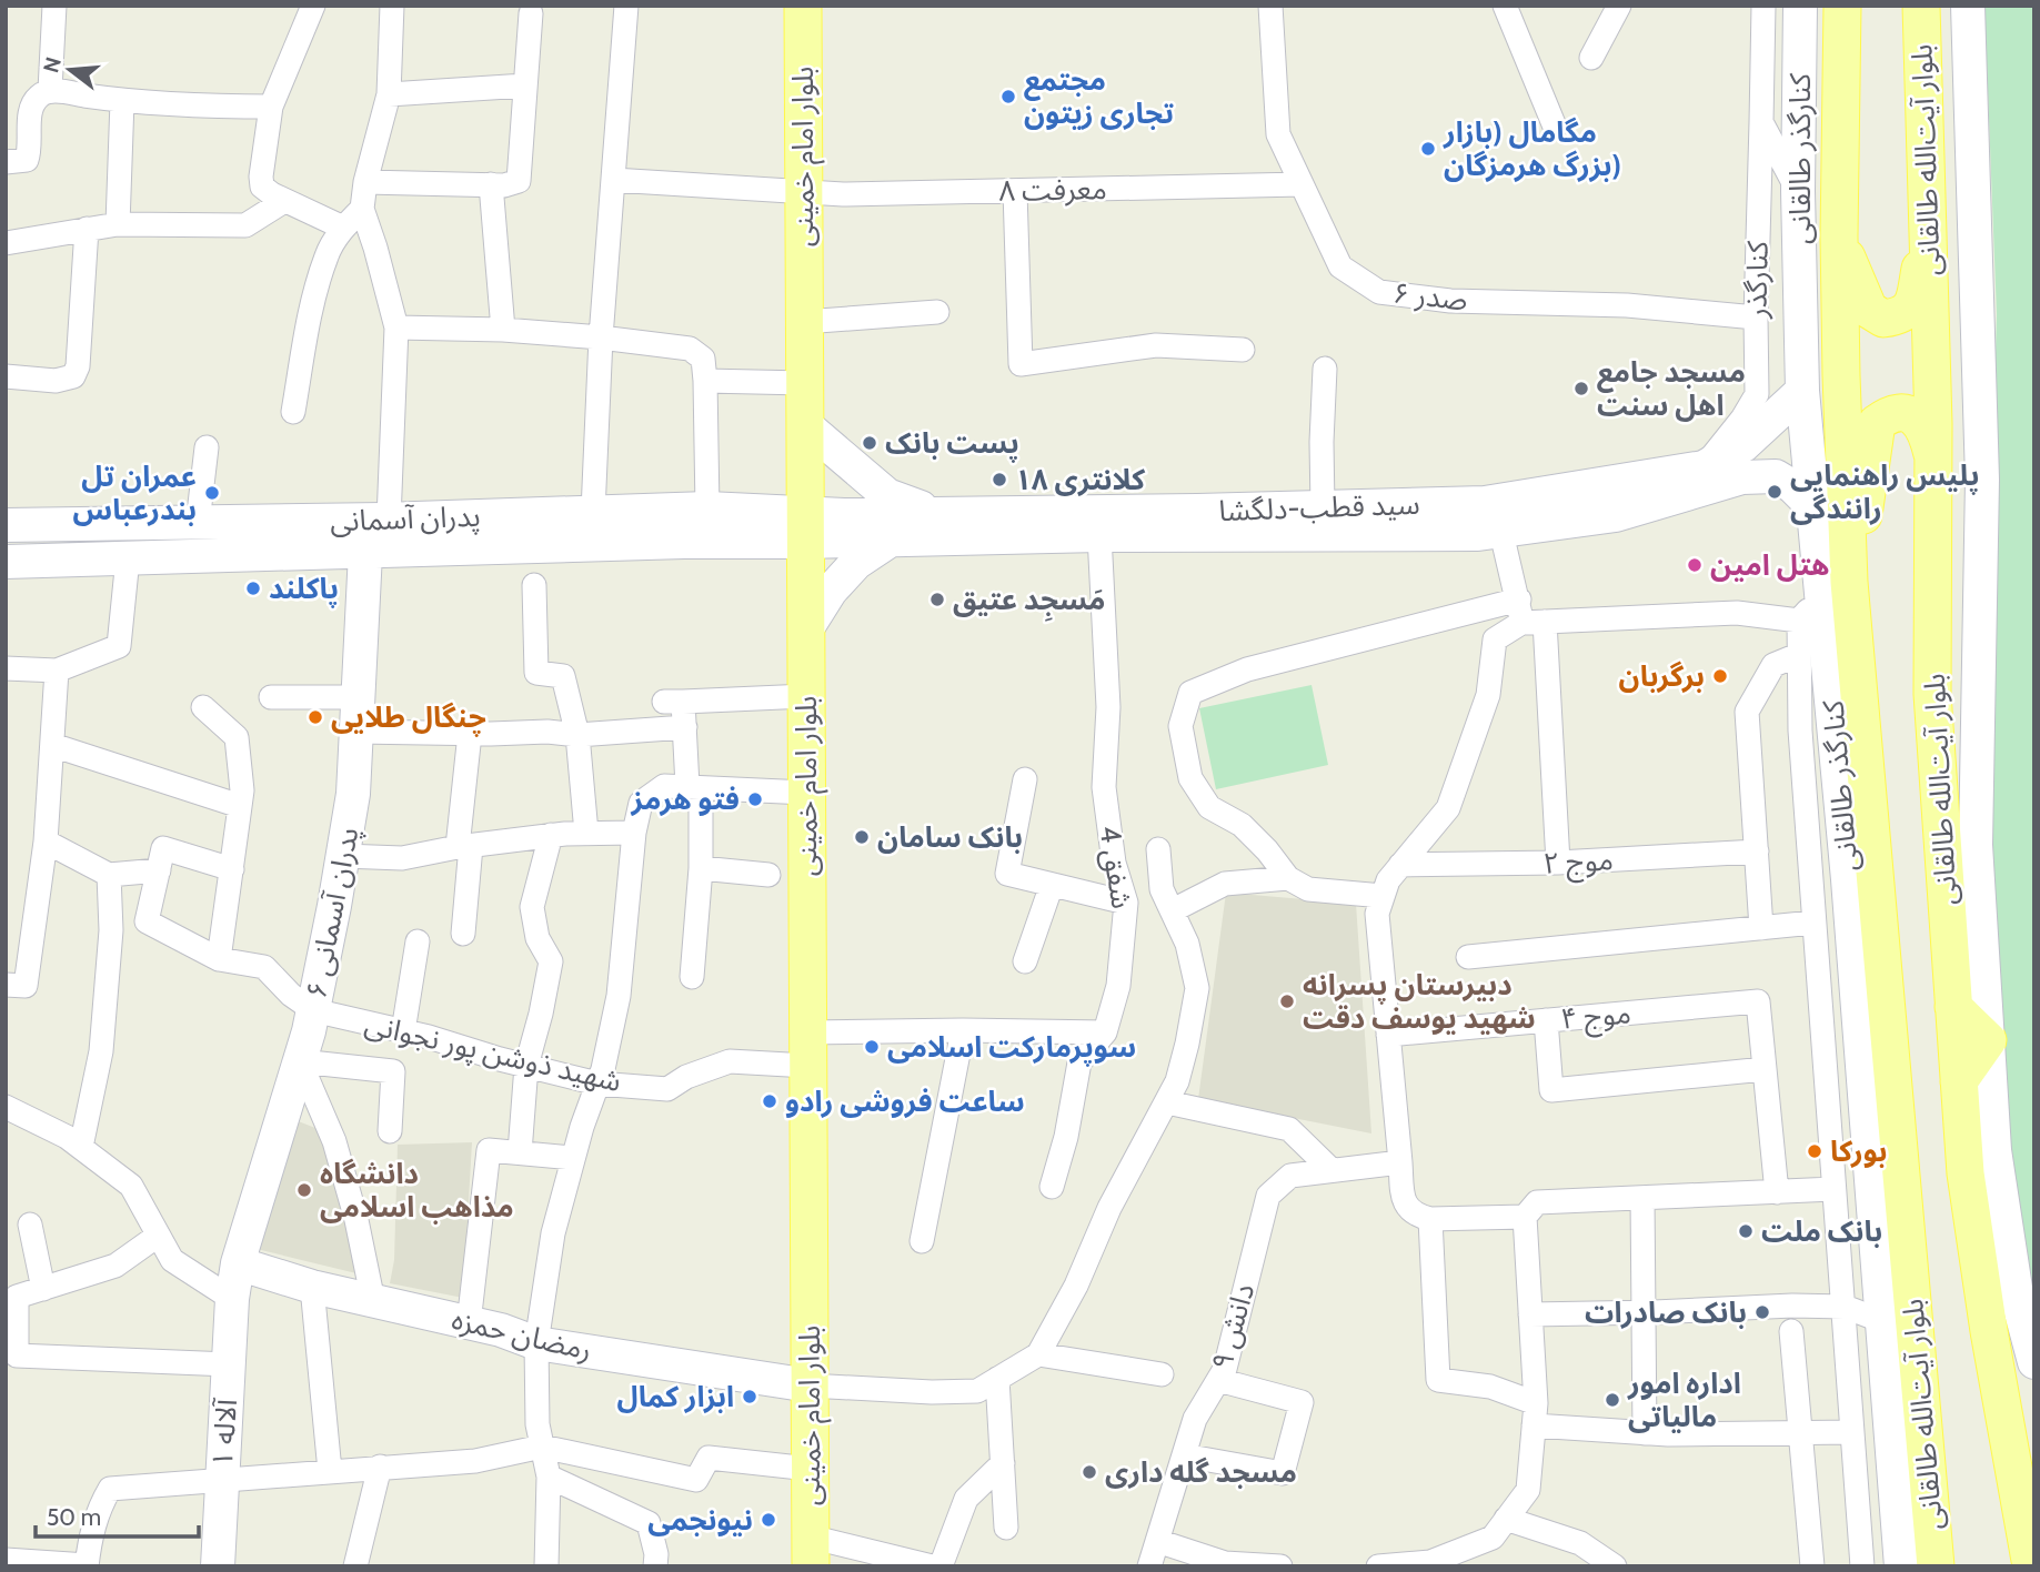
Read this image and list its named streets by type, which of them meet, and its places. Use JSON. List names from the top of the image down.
{
  "streets": {
    "main road": ["بلوار امام خمینی", "بلوار آیت‌الله طالقانی"],
    "street": [
      "کنارگذر طالقانی",
      "معرفت ۸",
      "کنارگذر",
      "صدر ۶",
      "سید قطب-دلگشا",
      "پدران آسمانی",
      "موج ۲",
      "شفق 4",
      "پدران آسمانی ۶",
      "موج ۴",
      "شهید ذوشن پور نجوانی",
      "دانش ۹",
      "رمضان حمزه",
      "آلاله ۱"
    ]
  },
  "crossings": [
    ["بلوار امام خمینی", "معرفت ۸"],
    ["بلوار امام خمینی", "سید قطب-دلگشا"],
    ["بلوار امام خمینی", "پدران آسمانی"],
    ["بلوار امام خمینی", "شهید ذوشن پور نجوانی"],
    ["بلوار امام خمینی", "رمضان حمزه"],
    ["کنارگذر طالقانی", "بلوار آیت‌الله طالقانی"],
    ["کنارگذر طالقانی", "کنارگذر"],
    ["کنارگذر طالقانی", "سید قطب-دلگشا"],
    ["معرفت ۸", "صدر ۶"],
    ["کنارگذر", "صدر ۶"],
    ["کنارگذر", "سید قطب-دلگشا"],
    ["سید قطب-دلگشا", "پدران آسمانی"],
    ["سید قطب-دلگشا", "شفق 4"],
    ["پدران آسمانی", "پدران آسمانی ۶"],
    ["شفق 4", "شهید ذوشن پور نجوانی"],
    ["پدران آسمانی ۶", "شهید ذوشن پور نجوانی"],
    ["پدران آسمانی ۶", "رمضان حمزه"],
    ["پدران آسمانی ۶", "آلاله ۱"],
    ["رمضان حمزه", "آلاله ۱"]
  ],
  "places": [
    "مجتمع تجاری زیتون",
    "مگامال (بازار بزرگ هرمزگان)",
    "مسجد جامع اهل سنت",
    "پست بانک",
    "کلانتری ۱۸",
    "پلیس راهنمایی رانندگی",
    "عمران تل بندرعباس",
    "هتل امین",
    "پاکلند",
    "مَسجِد عتیق",
    "برگربان",
    "چنگال طلایی",
    "فتو هرمز",
    "بانک سامان",
    "دبیرستان پسرانه شهید یوسف دقت",
    "سوپرمارکت اسلامی",
    "ساعت فروشی رادو",
    "بورکا",
    "دانشگاه مذاهب اسلامی",
    "بانک ملت",
    "بانک صادرات",
    "ابزار کمال",
    "اداره امور مالیاتی",
    "مسجد گله داری",
    "نیونجمی"
  ],
  "scale_bar": "50 m",
  "north": "left"
}
